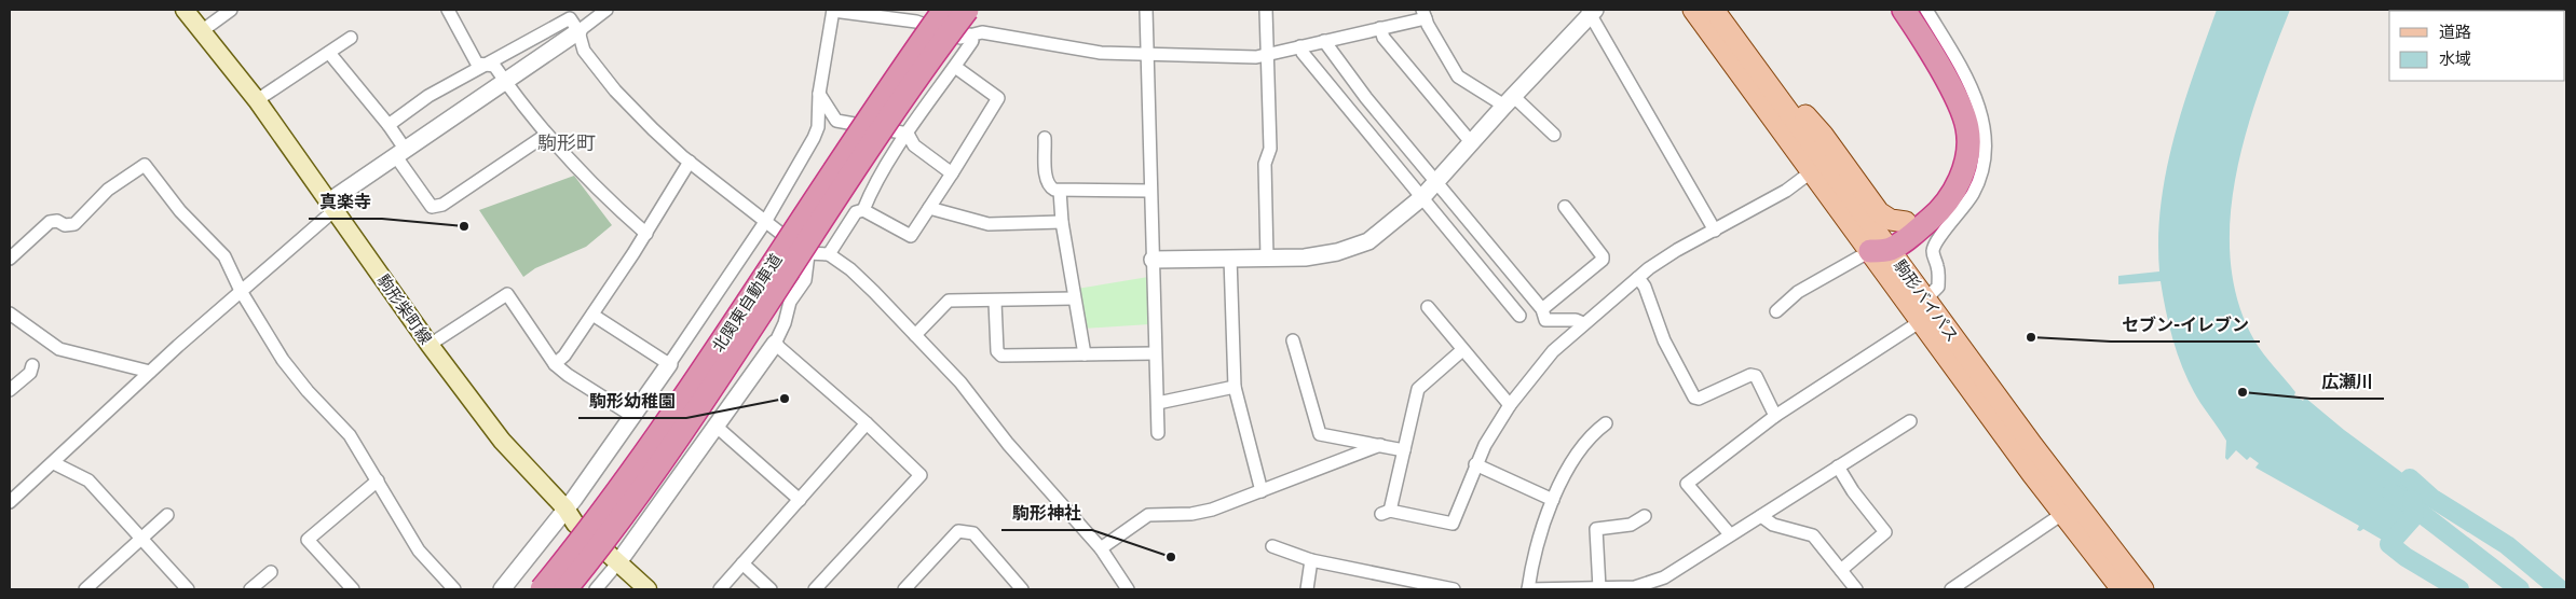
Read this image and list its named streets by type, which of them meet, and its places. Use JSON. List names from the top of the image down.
{
  "streets": {
    "highway": ["北関東自動車道"],
    "main road": ["駒形バイパス", "駒形柴町線"]
  },
  "districts": ["駒形町"],
  "places": [
    "真楽寺",
    "セブン-イレブン",
    "広瀬川",
    "駒形幼稚園",
    "駒形神社"
  ],
  "legend": ["道路", "水域"]
}
